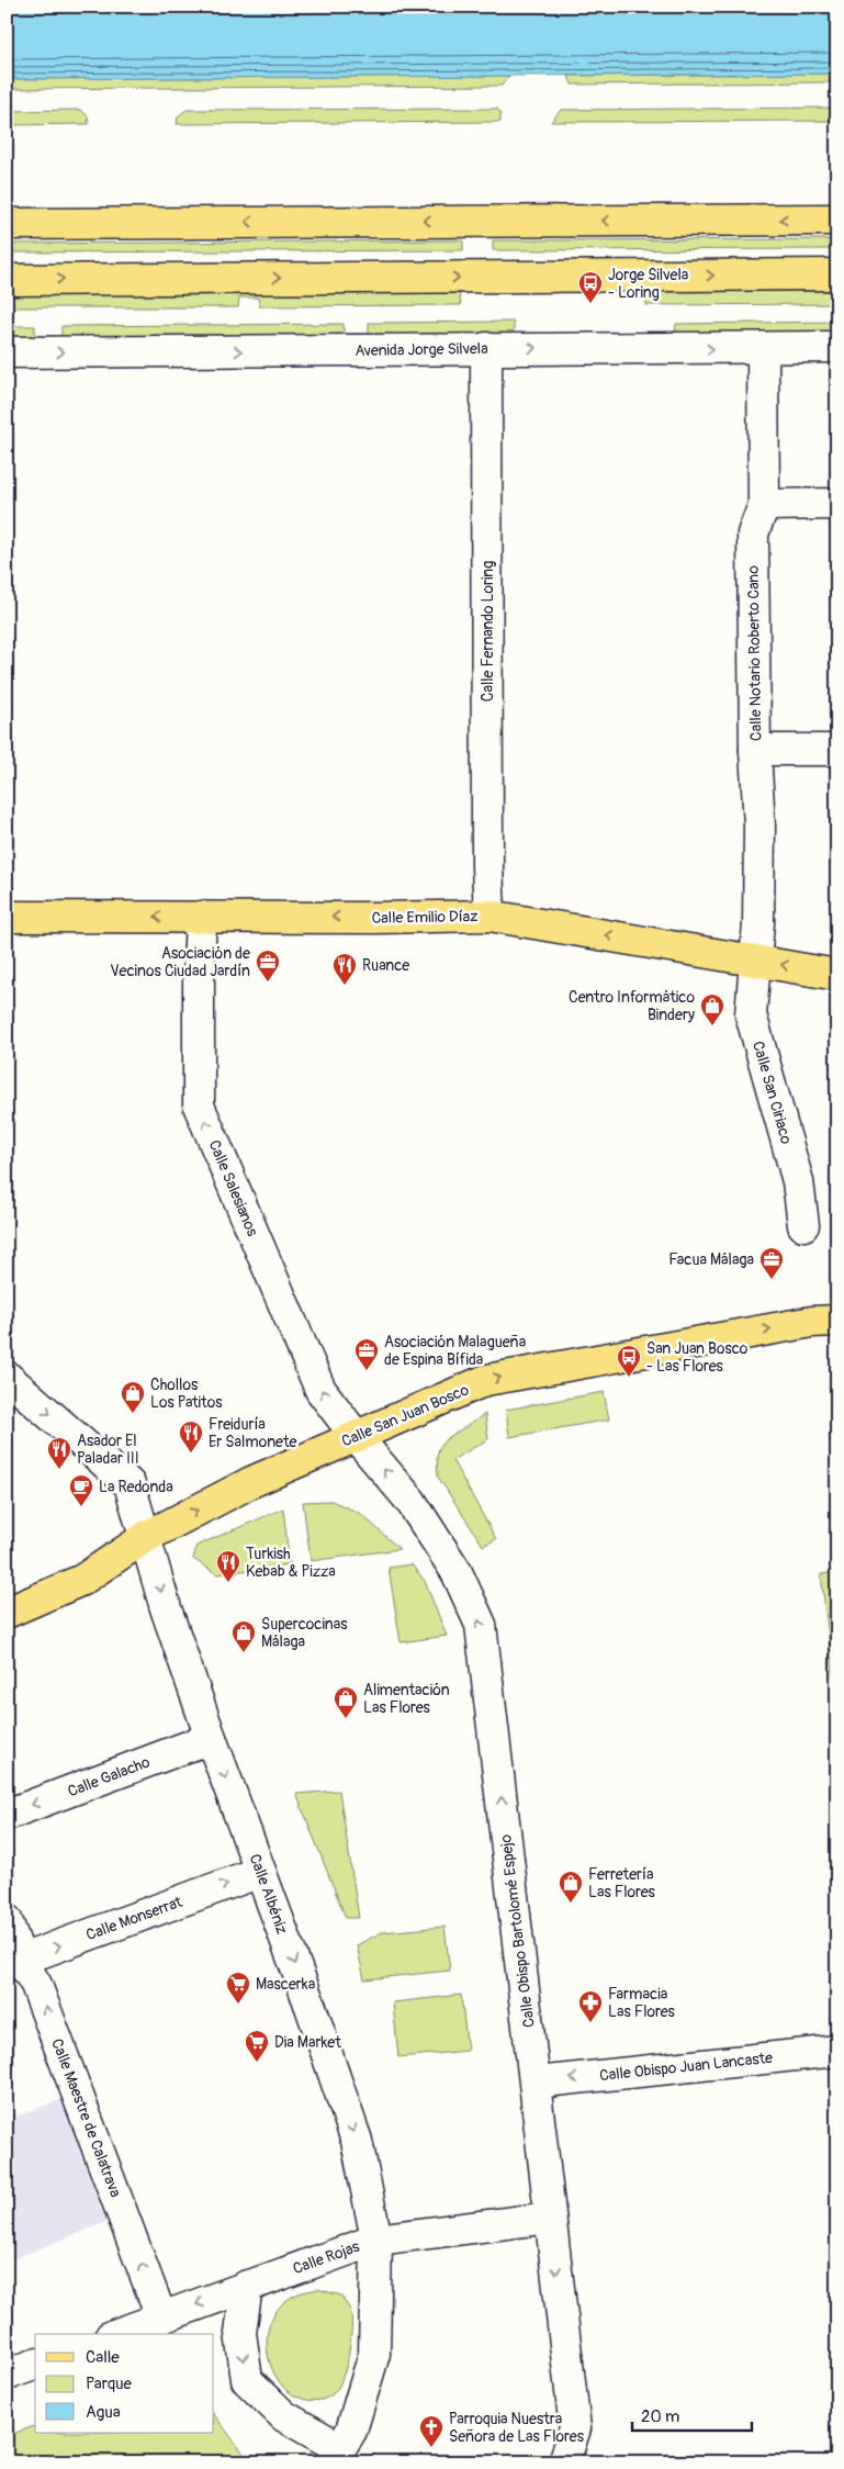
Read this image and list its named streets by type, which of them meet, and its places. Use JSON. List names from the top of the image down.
{
  "streets": {
    "main road": ["Calle Emilio Díaz", "Calle San Juan Bosco"],
    "street": [
      "Avenida Jorge Silvela",
      "Calle Fernando Loring",
      "Calle Notario Roberto Cano",
      "Calle San Ciriaco",
      "Calle Salesianos",
      "Calle Galacho",
      "Calle Albéniz",
      "Calle Monserrat",
      "Calle Obispo Bartolomé Espejo",
      "Calle Obispo Juan Lancaste",
      "Calle Maestre de Calatrava",
      "Calle Rojas"
    ]
  },
  "crossings": [
    ["Avenida Jorge Silvela", "Calle Fernando Loring"],
    ["Avenida Jorge Silvela", "Calle Notario Roberto Cano"],
    ["Calle Fernando Loring", "Calle Emilio Díaz"],
    ["Calle Notario Roberto Cano", "Calle Emilio Díaz"],
    ["Calle Notario Roberto Cano", "Calle San Ciriaco"],
    ["Calle Emilio Díaz", "Calle San Ciriaco"],
    ["Calle Emilio Díaz", "Calle Salesianos"],
    ["Calle Salesianos", "Calle San Juan Bosco"],
    ["Calle Salesianos", "Calle Obispo Bartolomé Espejo"],
    ["Calle San Juan Bosco", "Calle Albéniz"],
    ["Calle San Juan Bosco", "Calle Obispo Bartolomé Espejo"],
    ["Calle Galacho", "Calle Albéniz"],
    ["Calle Albéniz", "Calle Monserrat"],
    ["Calle Albéniz", "Calle Rojas"],
    ["Calle Monserrat", "Calle Maestre de Calatrava"],
    ["Calle Obispo Bartolomé Espejo", "Calle Obispo Juan Lancaste"],
    ["Calle Obispo Bartolomé Espejo", "Calle Rojas"],
    ["Calle Maestre de Calatrava", "Calle Rojas"]
  ],
  "one_way": [
    "Avenida Jorge Silvela",
    "Calle Emilio Díaz",
    "Calle Salesianos",
    "Calle San Juan Bosco",
    "Calle Galacho",
    "Calle Albéniz",
    "Calle Monserrat",
    "Calle Obispo Juan Lancaste",
    "Calle Maestre de Calatrava"
  ],
  "places": {
    "bus stop": ["Jorge Silvela - Loring", "San Juan Bosco - Las Flores"],
    "office": ["Asociación de Vecinos Ciudad Jardín", "Facua Málaga", "Asociación Malagueña de Espina Bífida"],
    "restaurant": [
      "Ruance",
      "Freiduría Er Salmonete",
      "Asador El Paladar III",
      "Turkish Kebab & Pizza"
    ],
    "shop": [
      "Centro Informático Bindery",
      "Chollos Los Patitos",
      "Supercocinas Málaga",
      "Alimentación Las Flores",
      "Ferretería Las Flores"
    ],
    "cafe": ["La Redonda"],
    "supermarket": ["Mascerka", "Dia Market"],
    "pharmacy": ["Farmacia Las Flores"],
    "church": ["Parroquia Nuestra Señora de Las Flores"]
  },
  "legend": ["Calle", "Parque", "Agua"],
  "scale_bar": "20 m"
}
